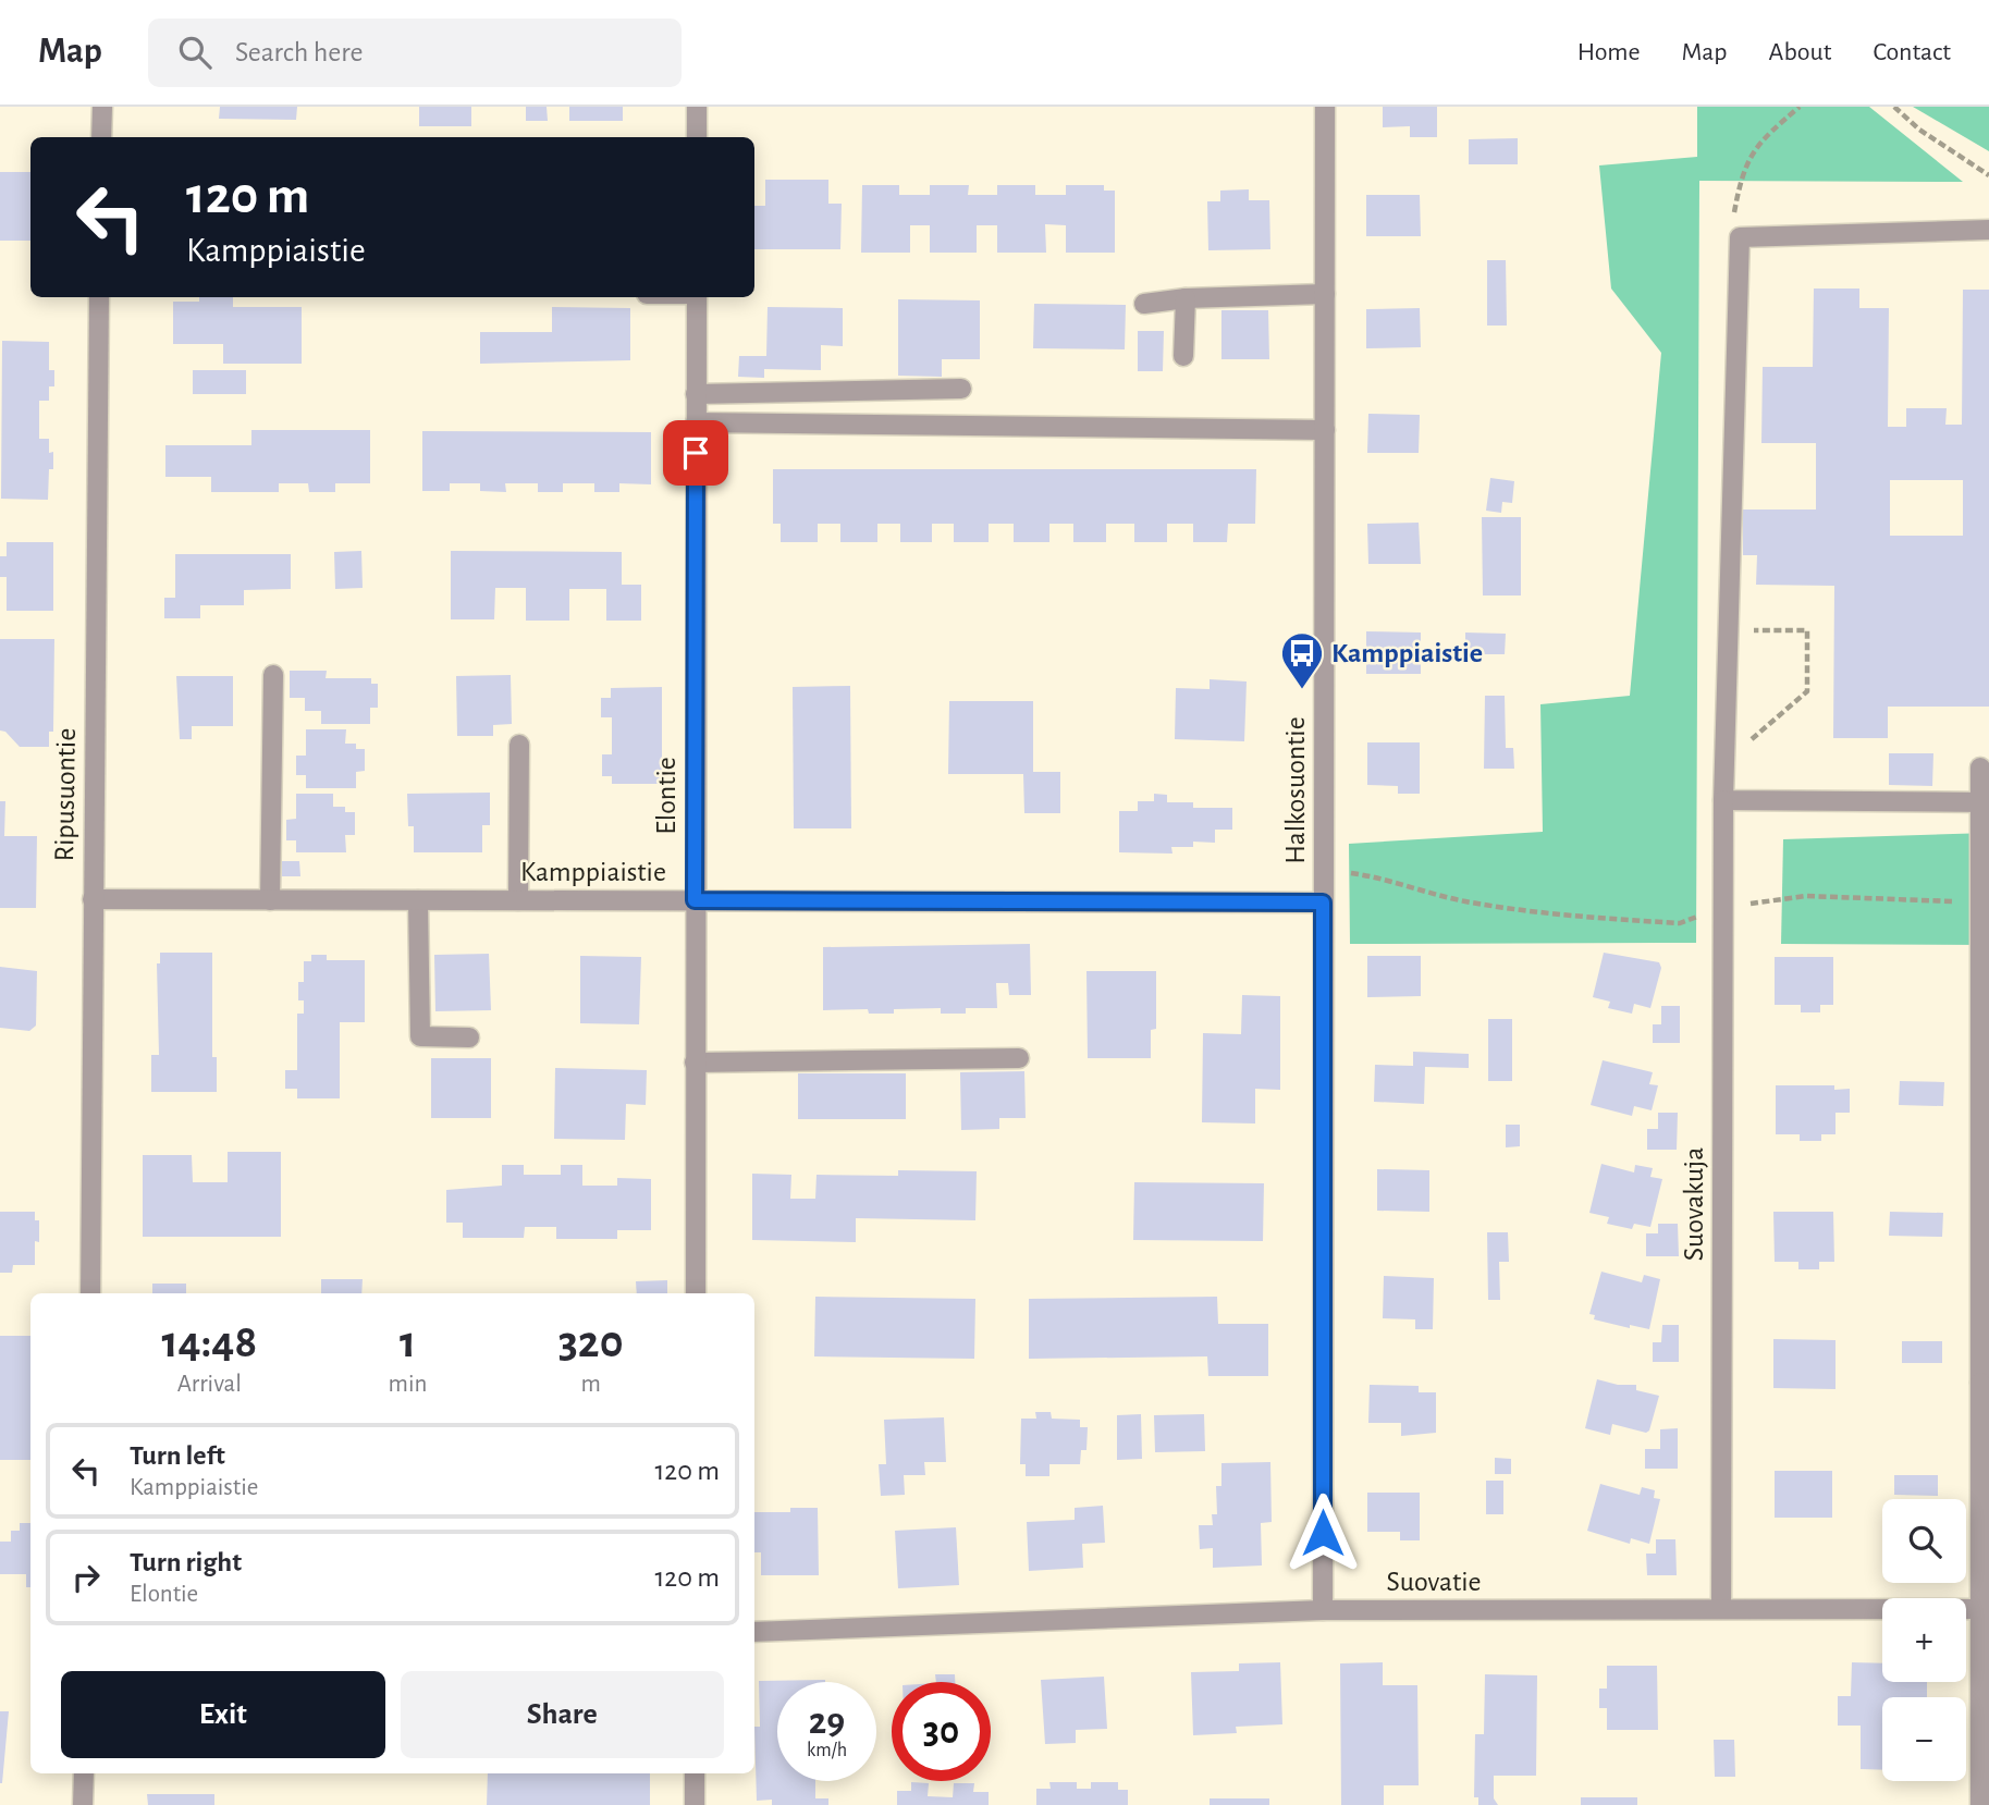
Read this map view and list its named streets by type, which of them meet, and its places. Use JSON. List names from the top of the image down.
{
  "streets": {
    "street": [
      "Halkosuontie",
      "Ripusuontie",
      "Elontie",
      "Kamppiaistie",
      "Suovakuja",
      "Suovatie"
    ]
  },
  "crossings": [
    ["Halkosuontie", "Kamppiaistie"],
    ["Halkosuontie", "Suovatie"],
    ["Ripusuontie", "Kamppiaistie"],
    ["Elontie", "Kamppiaistie"],
    ["Suovakuja", "Suovatie"]
  ],
  "places": {
    "bus stop": ["Kamppiaistie"]
  },
  "page": {
    "header": "Map",
    "search": "Search here",
    "nav": [
      "Home",
      "Map",
      "About",
      "Contact"
    ],
    "turn": ["120 m", "Kamppiaistie"],
    "eta": [
      "14:48",
      "Arrival",
      "1",
      "min",
      "320",
      "m"
    ],
    "list": [
      {
        "name": "Turn left",
        "note": "Kamppiaistie",
        "value": "120 m"
      },
      {
        "name": "Turn right",
        "note": "Elontie",
        "value": "120 m"
      }
    ],
    "map_buttons": ["+", "−"],
    "buttons": ["Exit", "Share"],
    "speed": "29 km/h",
    "limit": "30"
  }
}
